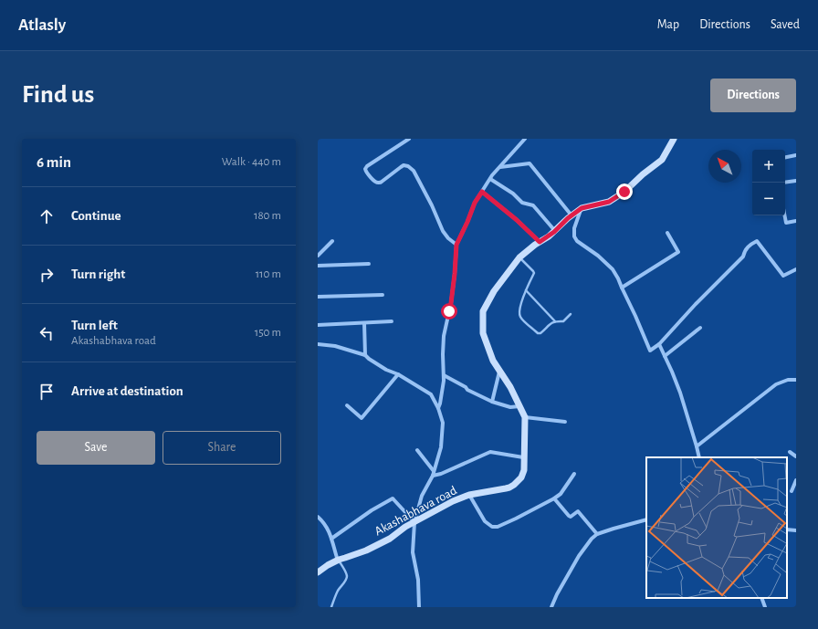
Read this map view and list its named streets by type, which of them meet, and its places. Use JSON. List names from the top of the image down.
{
  "streets": {
    "street": ["Akashabhava road"]
  },
  "north": "top left",
  "page": {
    "header": "Atlasly",
    "nav": ["Map", "Directions", "Saved"],
    "buttons": [
      "Directions",
      ["Save", "Share"]
    ],
    "title": "Find us",
    "heading": ["6 min", "Walk · 440 m"],
    "map_buttons": ["+", "−"],
    "list": [
      ["Continue", "180 m"],
      ["Turn right", "110 m"],
      ["Turn left", "Akashabhava road", "150 m"],
      "Arrive at destination"
    ]
  }
}
